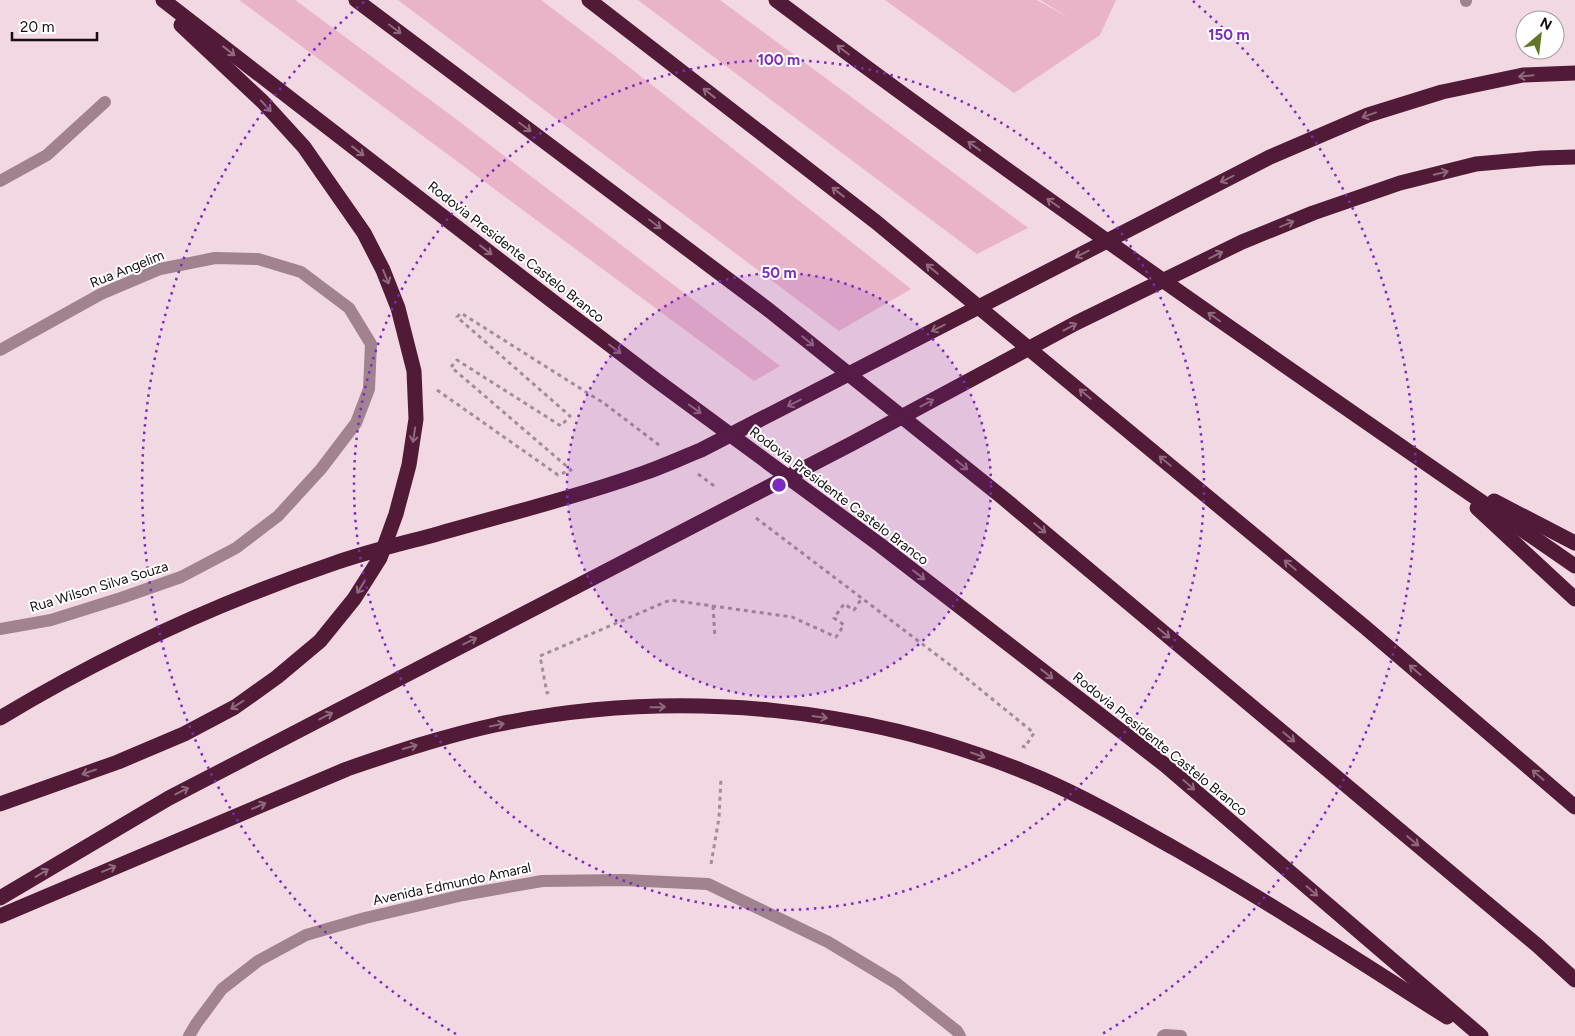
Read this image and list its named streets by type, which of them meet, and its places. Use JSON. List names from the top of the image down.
{
  "streets": {
    "highway": ["Rodovia Presidente Castelo Branco"],
    "street": ["Rua Angelim", "Rua Wilson Silva Souza", "Avenida Edmundo Amaral"]
  },
  "crossings": [
    ["Rua Angelim", "Rua Wilson Silva Souza"]
  ],
  "scale_bar": "20 m",
  "north": "top right",
  "rings": ["150 m", "100 m", "50 m"]
}
